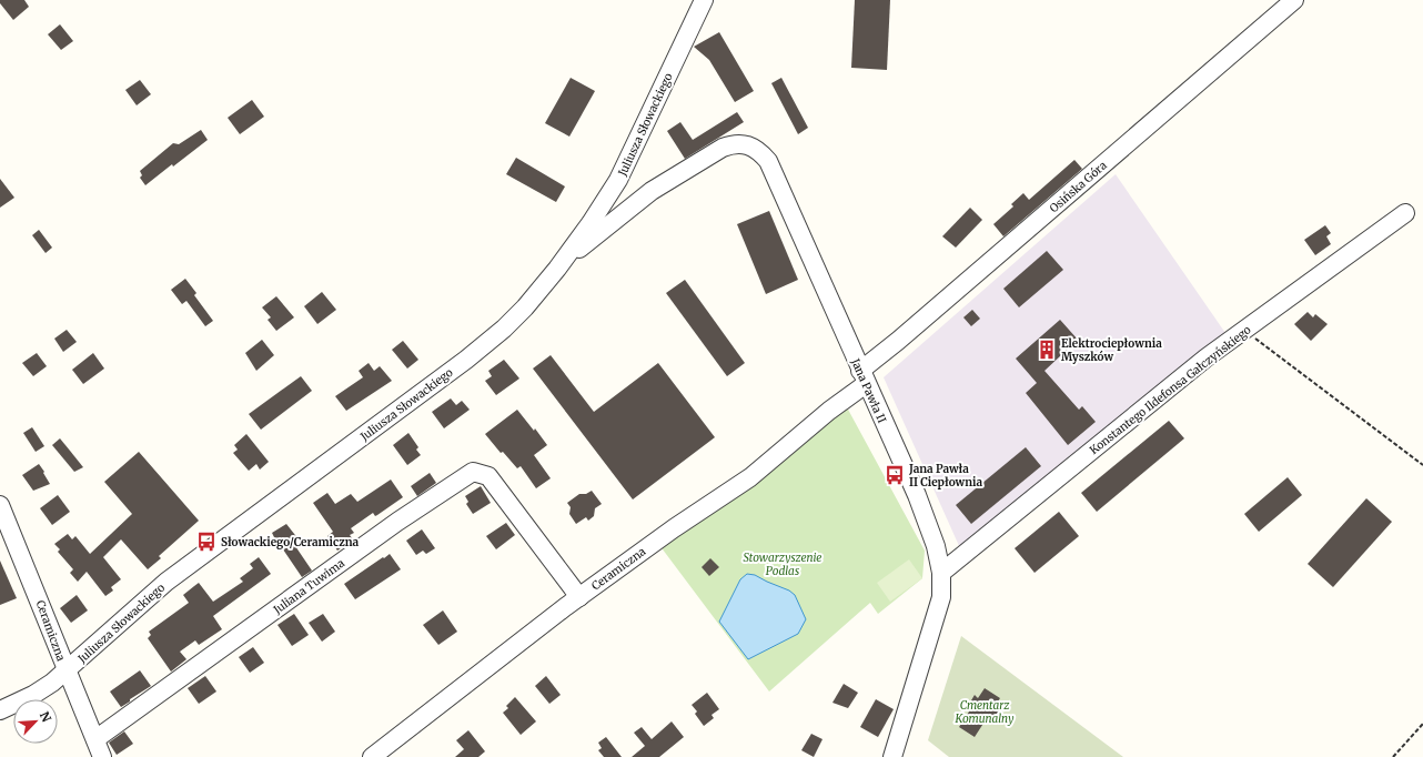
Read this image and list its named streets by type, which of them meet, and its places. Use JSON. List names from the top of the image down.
{
  "streets": {
    "street": [
      "Juliusza Słowackiego",
      "Osińska Góra",
      "Konstantego Ildefonsa Gałczyńskiego",
      "Jana Pawła II",
      "Ceramiczna",
      "Juliana Tuwima"
    ]
  },
  "crossings": [
    ["Juliusza Słowackiego", "Jana Pawła II"],
    ["Juliusza Słowackiego", "Ceramiczna"],
    ["Osińska Góra", "Jana Pawła II"],
    ["Osińska Góra", "Ceramiczna"],
    ["Konstantego Ildefonsa Gałczyńskiego", "Jana Pawła II"],
    ["Jana Pawła II", "Ceramiczna"],
    ["Ceramiczna", "Juliana Tuwima"]
  ],
  "parks": ["Stowarzyszenie Podlas", "Cmentarz Komunalny"],
  "places": {
    "building": ["Elektrociepłownia Myszków"],
    "bus stop": ["Jana Pawła II Ciepłownia", "Słowackiego/Ceramiczna"]
  },
  "north": "top right"
}
